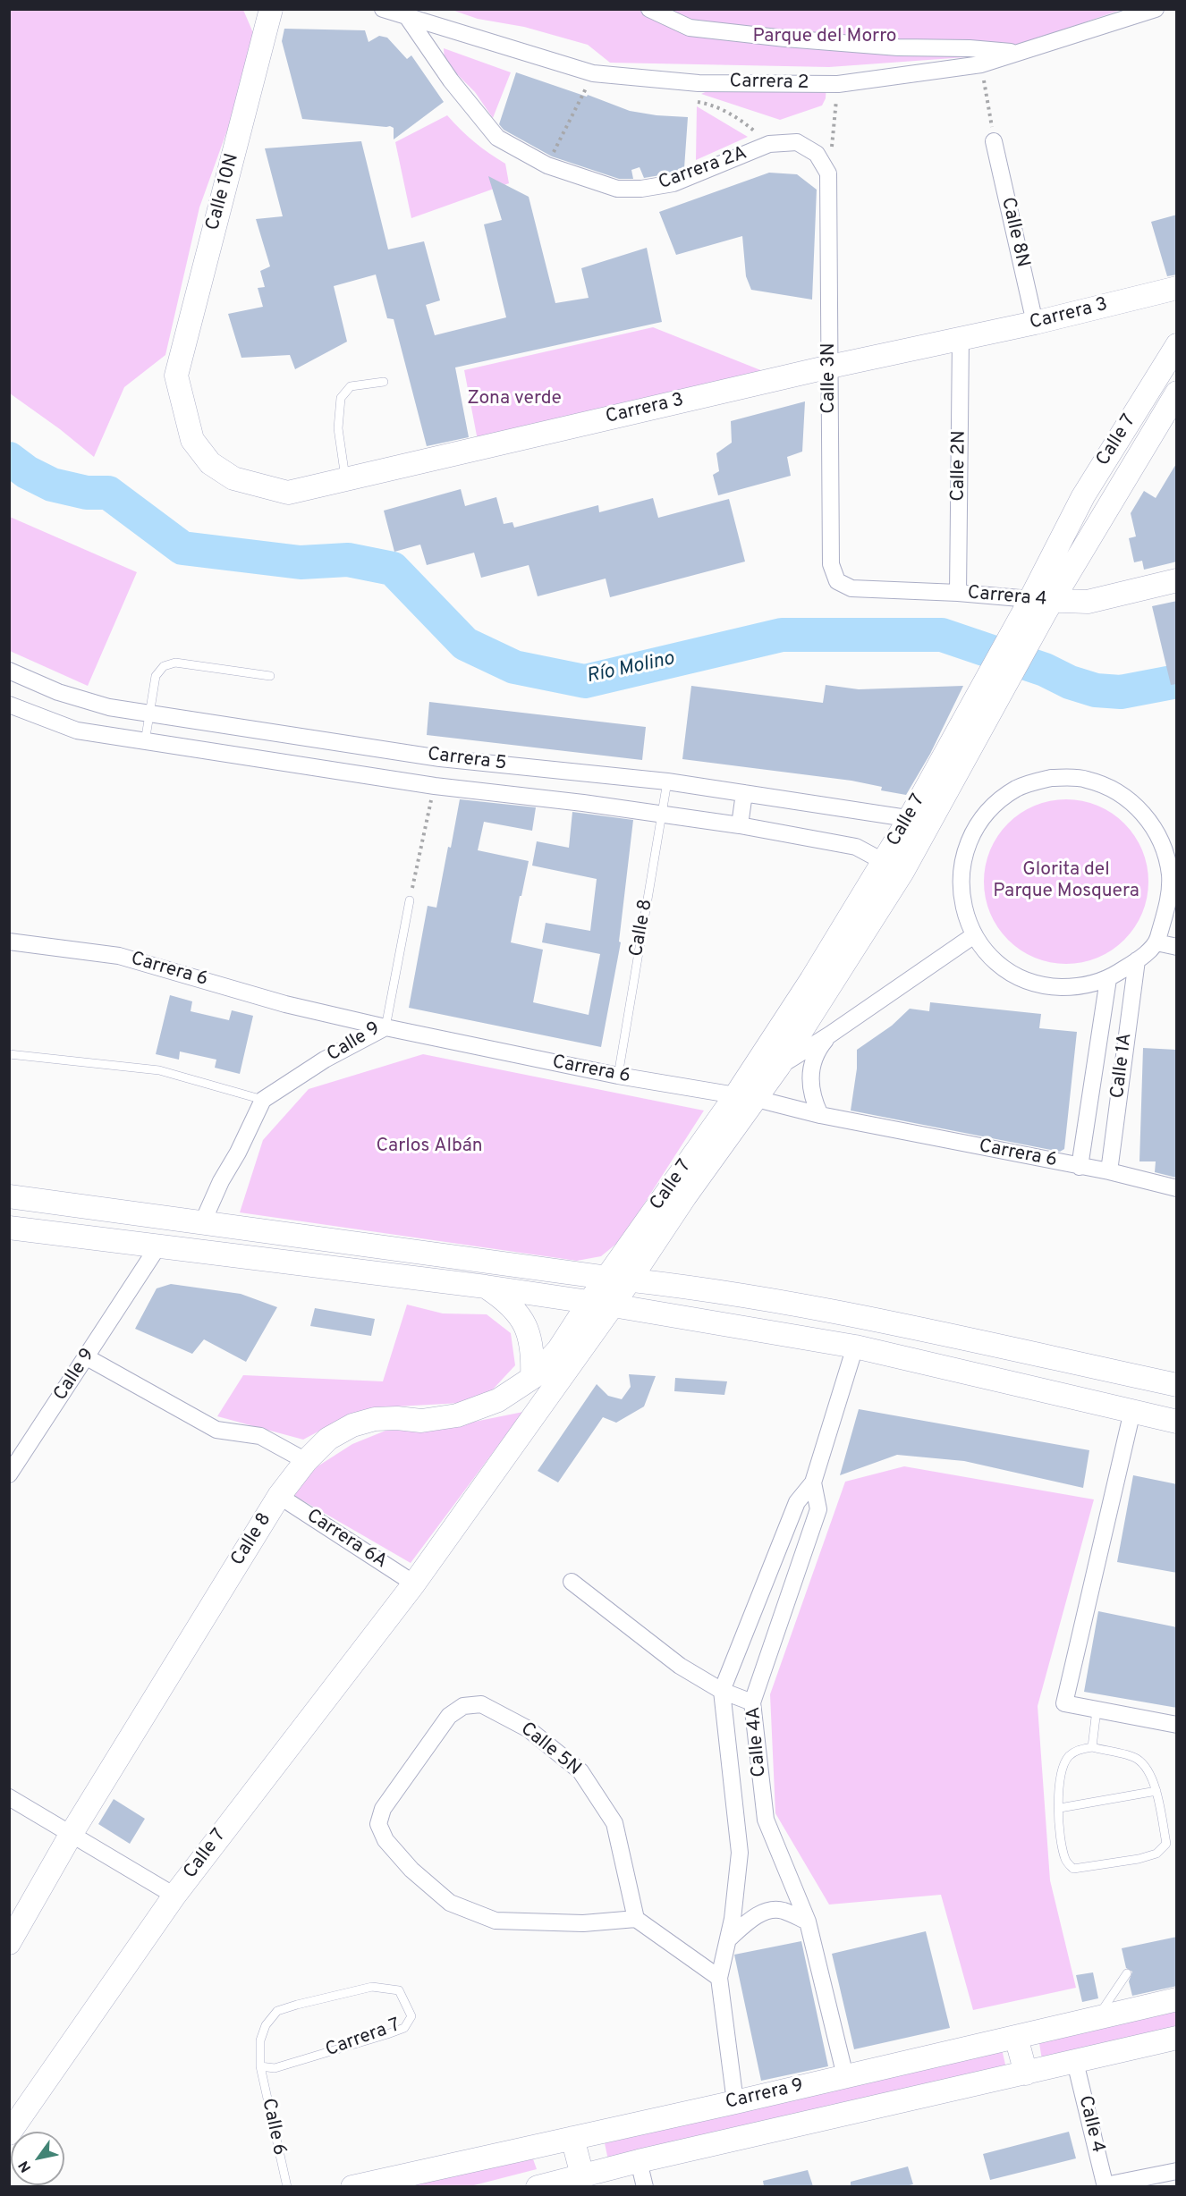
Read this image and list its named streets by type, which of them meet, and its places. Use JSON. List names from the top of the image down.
{
  "streets": {
    "main road": [
      "Calle 10N",
      "Carrera 3",
      "Calle 7",
      "Carrera 4",
      "Calle 8",
      "Carrera 9"
    ],
    "street": [
      "Carrera 2",
      "Carrera 2A",
      "Calle 8N",
      "Calle 3N",
      "Calle 2N",
      "Carrera 5",
      "Carrera 6",
      "Calle 9",
      "Calle 1A",
      "Carrera 6A",
      "Calle 4A",
      "Calle 5N",
      "Calle 4"
    ],
    "lane": ["Carrera 7", "Calle 6"]
  },
  "crossings": [
    ["Carrera 2", "Carrera 2A"],
    ["Carrera 2A", "Calle 3N"],
    ["Calle 10N", "Carrera 3"],
    ["Calle 8N", "Carrera 3"],
    ["Carrera 3", "Calle 3N"],
    ["Carrera 3", "Calle 2N"],
    ["Calle 3N", "Carrera 4"],
    ["Calle 7", "Carrera 4"],
    ["Calle 7", "Carrera 5"],
    ["Calle 7", "Calle 8"],
    ["Calle 7", "Carrera 6"],
    ["Calle 7", "Carrera 6A"],
    ["Calle 2N", "Carrera 4"],
    ["Carrera 5", "Calle 8"],
    ["Calle 8", "Carrera 6"],
    ["Calle 8", "Carrera 6A"],
    ["Carrera 6", "Calle 9"],
    ["Carrera 6", "Calle 1A"],
    ["Calle 4A", "Carrera 9"],
    ["Carrera 7", "Calle 6"],
    ["Carrera 9", "Calle 4"]
  ],
  "water": ["Río Molino"],
  "parks": [
    "Parque del Morro",
    "Zona verde",
    "Glorita del Parque Mosquera",
    "Carlos Albán"
  ],
  "north": "bottom left"
}
